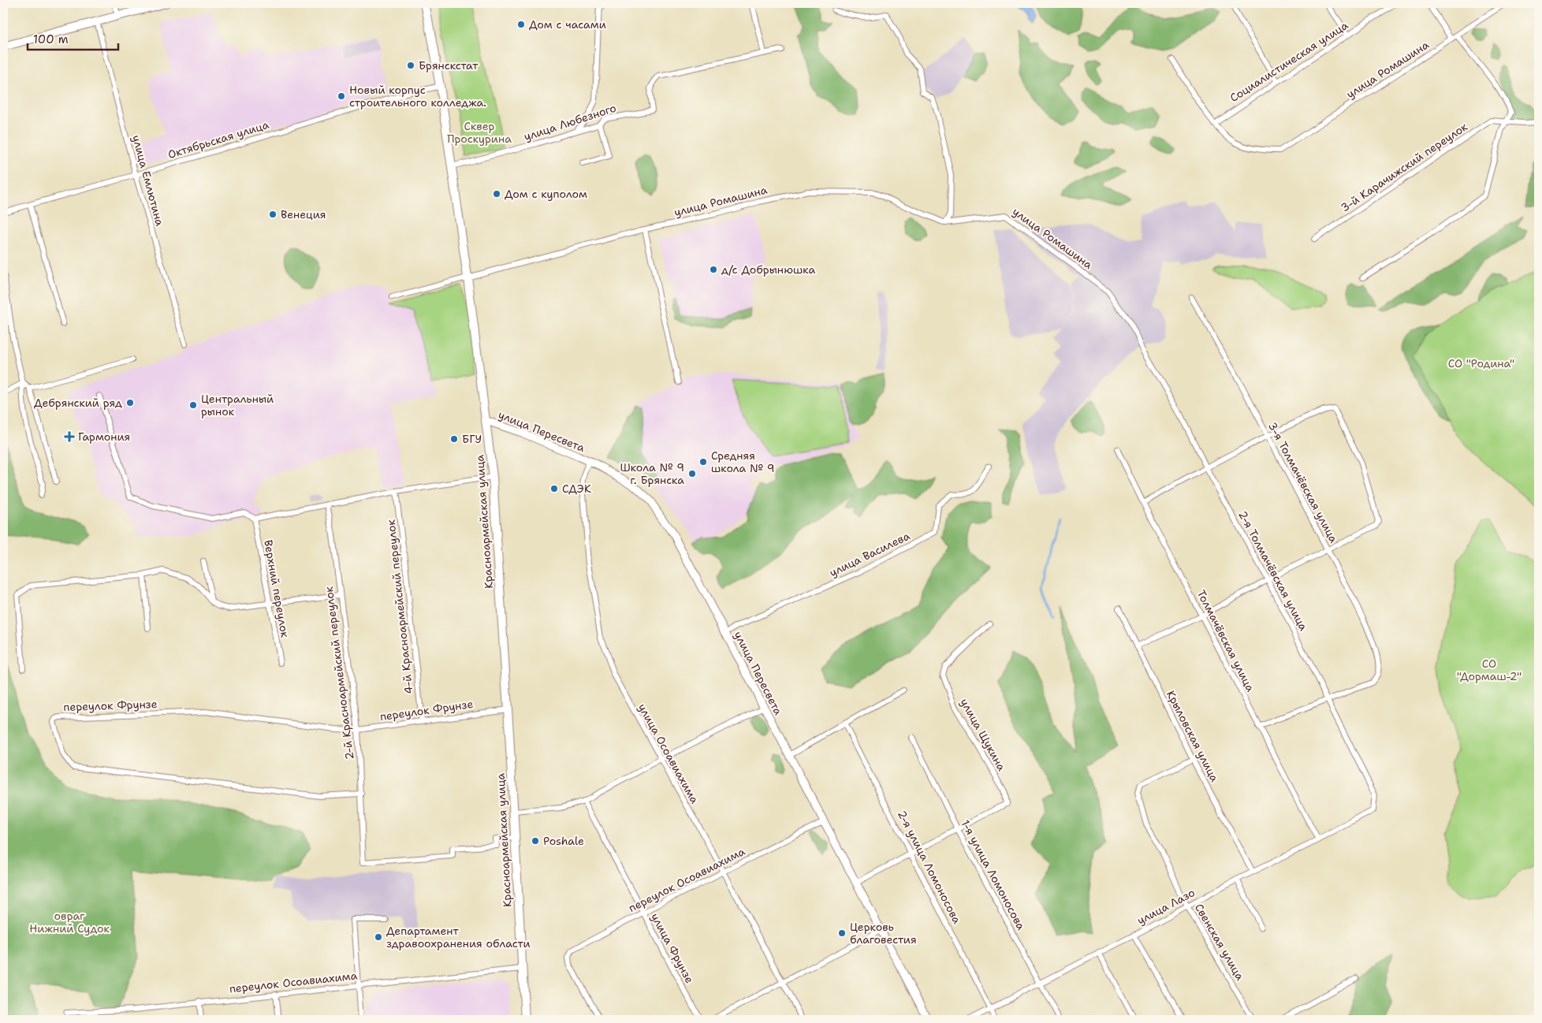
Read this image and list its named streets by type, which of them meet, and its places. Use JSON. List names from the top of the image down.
{
  "streets": {
    "main road": ["улица Пересвета", "Красноармейская улица"],
    "street": [
      "Социалистическая улица",
      "улица Ромашина",
      "улица Любезного",
      "Октябрьская улица",
      "3-й Карачижский переулок",
      "улица Емлютина",
      "3-я Толмачёвская улица",
      "улица Василева",
      "2-я Толмачёвская улица",
      "Верхний переулок",
      "4-й Красноармейский переулок",
      "Толмачёвская улица",
      "2-й Красноармейский переулок",
      "переулок Фрунзе",
      "улица Щукина",
      "Крыловская улица",
      "улица Осоавиахима",
      "2-я улица Ломоносова",
      "1-я улица Ломоносова",
      "переулок Осоавиахима",
      "улица Лазо",
      "Свенская улица",
      "улица Фрунзе"
    ]
  },
  "crossings": [
    ["Социалистическая улица", "улица Ромашина"],
    ["улица Ромашина", "Красноармейская улица"],
    ["улица Ромашина", "2-я Толмачёвская улица"],
    ["улица Любезного", "Красноармейская улица"],
    ["Октябрьская улица", "улица Емлютина"],
    ["Октябрьская улица", "Красноармейская улица"],
    ["улица Пересвета", "Красноармейская улица"],
    ["улица Пересвета", "улица Василева"],
    ["улица Пересвета", "улица Осоавиахима"],
    ["улица Пересвета", "переулок Осоавиахима"],
    ["3-я Толмачёвская улица", "2-я Толмачёвская улица"],
    ["Красноармейская улица", "2-й Красноармейский переулок"],
    ["Красноармейская улица", "переулок Фрунзе"],
    ["Красноармейская улица", "переулок Осоавиахима"],
    ["2-я Толмачёвская улица", "улица Лазо"],
    ["4-й Красноармейский переулок", "переулок Фрунзе"],
    ["Толмачёвская улица", "улица Лазо"],
    ["2-й Красноармейский переулок", "переулок Фрунзе"],
    ["улица Щукина", "1-я улица Ломоносова"],
    ["Крыловская улица", "улица Лазо"],
    ["Крыловская улица", "Свенская улица"],
    ["улица Осоавиахима", "переулок Осоавиахима"],
    ["2-я улица Ломоносова", "улица Лазо"],
    ["1-я улица Ломоносова", "улица Лазо"],
    ["переулок Осоавиахима", "улица Фрунзе"],
    ["улица Лазо", "Свенская улица"]
  ],
  "parks": [
    "Сквер Проскурина",
    "СО \"Родина\"",
    "СО \"Дормаш-2\"",
    "овраг Нижний Судок"
  ],
  "places": {
    "other": [
      "Дом с часами",
      "Брянскстат",
      "Новый корпус строительного колледжа.",
      "Дом с куполом",
      "Венеция",
      "д/с Добрынюшка",
      "Дебрянский ряд",
      "Центральный рынок",
      "БГУ",
      "Средняя школа № 9",
      "Школа № 9 г. Брянска",
      "СДЭК",
      "Poshale",
      "Церковь благовестия",
      "Департамент здравоохранения области"
    ],
    "health": ["Гармония"]
  },
  "scale_bar": "100 m"
}
